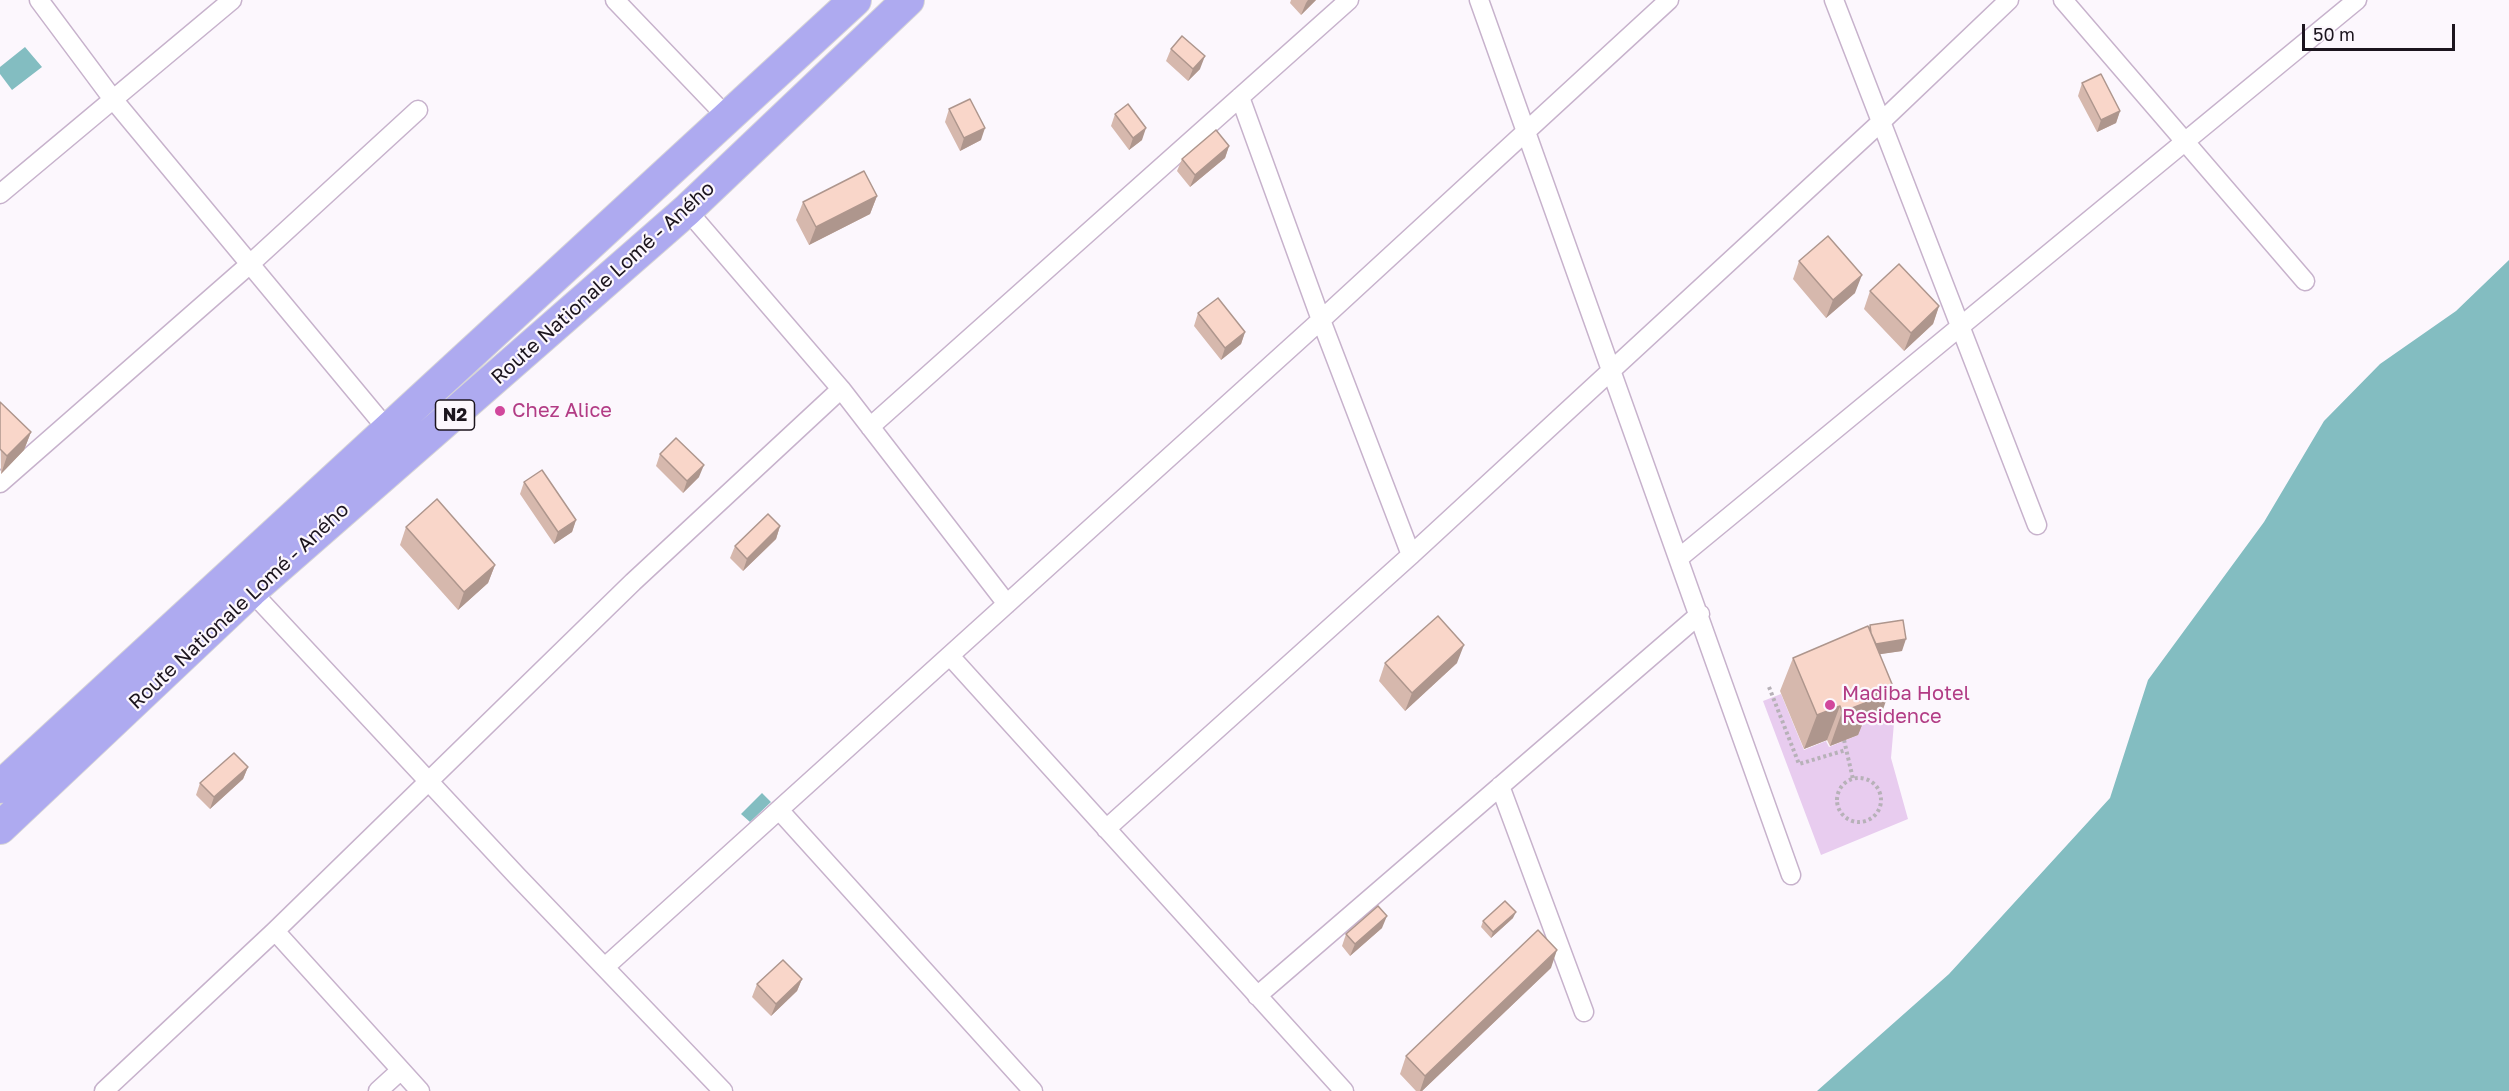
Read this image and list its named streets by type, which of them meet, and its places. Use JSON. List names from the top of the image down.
{
  "streets": {
    "highway": ["Route Nationale Lomé - Aného", "N2"]
  },
  "places": ["Chez Alice", "Madiba Hotel Residence"],
  "scale_bar": "50 m"
}
